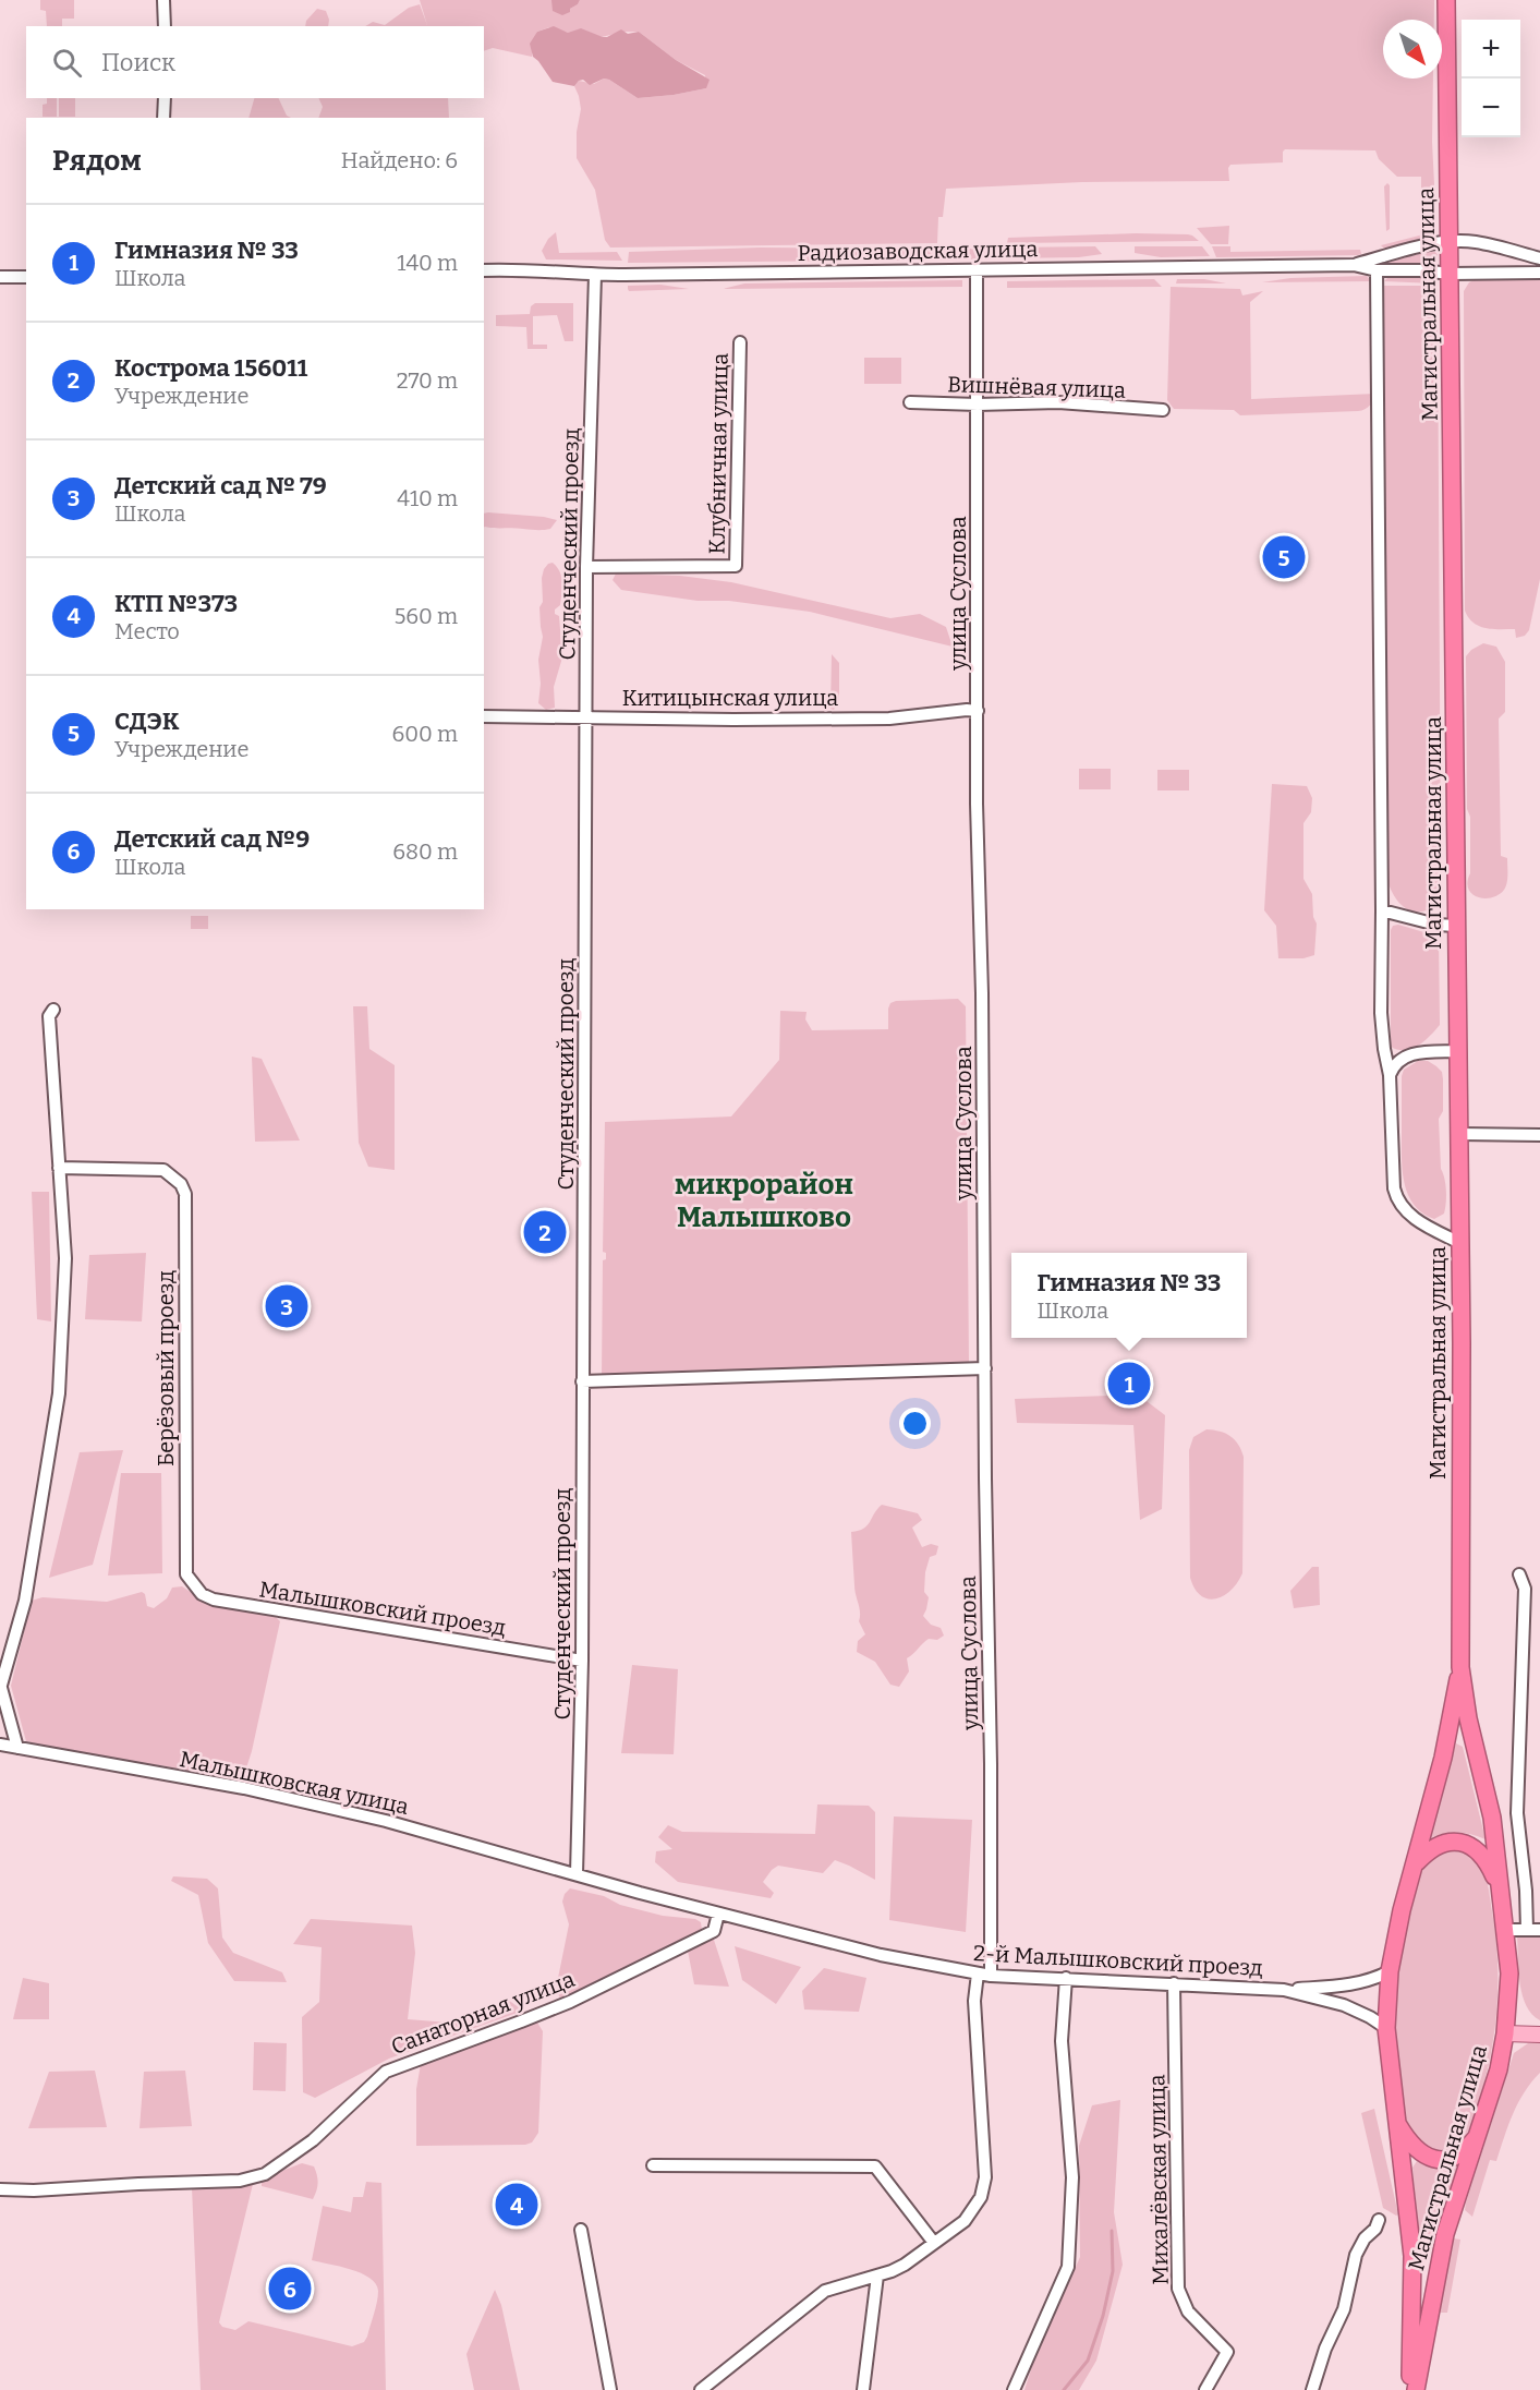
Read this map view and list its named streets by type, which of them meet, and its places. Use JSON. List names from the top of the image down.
{
  "streets": {
    "highway": ["Магистральная улица"],
    "street": [
      "Радиозаводская улица",
      "Вишнёвая улица",
      "Клубничная улица",
      "Студенческий проезд",
      "улица Суслова",
      "Китицынская улица",
      "Берёзовый проезд",
      "Малышковский проезд",
      "Малышковская улица",
      "2-й Малышковский проезд",
      "Санаторная улица",
      "Михалёвская улица"
    ]
  },
  "crossings": [
    ["Радиозаводская улица", "Магистральная улица"],
    ["Радиозаводская улица", "Студенческий проезд"],
    ["Радиозаводская улица", "улица Суслова"],
    ["Магистральная улица", "2-й Малышковский проезд"],
    ["Вишнёвая улица", "улица Суслова"],
    ["Клубничная улица", "Студенческий проезд"],
    ["Студенческий проезд", "Китицынская улица"],
    ["Студенческий проезд", "Малышковский проезд"],
    ["Студенческий проезд", "Малышковская улица"],
    ["Студенческий проезд", "2-й Малышковский проезд"],
    ["улица Суслова", "Китицынская улица"],
    ["улица Суслова", "2-й Малышковский проезд"],
    ["Берёзовый проезд", "Малышковский проезд"],
    ["Малышковская улица", "2-й Малышковский проезд"],
    ["2-й Малышковский проезд", "Санаторная улица"],
    ["2-й Малышковский проезд", "Михалёвская улица"]
  ],
  "districts": ["микрорайон Малышково"],
  "north": "bottom right",
  "page": {
    "map_buttons": ["+", "−"],
    "search": "Поиск",
    "heading": ["Рядом", "Найдено: 6"],
    "list": [
      {
        "mark": "1",
        "name": "Гимназия № 33",
        "note": "Школа",
        "value": "140 m"
      },
      {
        "mark": "2",
        "name": "Кострома 156011",
        "note": "Учреждение",
        "value": "270 m"
      },
      {
        "mark": "3",
        "name": "Детский сад № 79",
        "note": "Школа",
        "value": "410 m"
      },
      {
        "mark": "4",
        "name": "КТП №373",
        "note": "Место",
        "value": "560 m"
      },
      {
        "mark": "5",
        "name": "СДЭК",
        "note": "Учреждение",
        "value": "600 m"
      },
      {
        "mark": "6",
        "name": "Детский сад №9",
        "note": "Школа",
        "value": "680 m"
      }
    ],
    "pins": [
      "5",
      "2",
      "3",
      "1",
      "4",
      "6"
    ],
    "popup": ["Гимназия № 33", "Школа"]
  }
}
